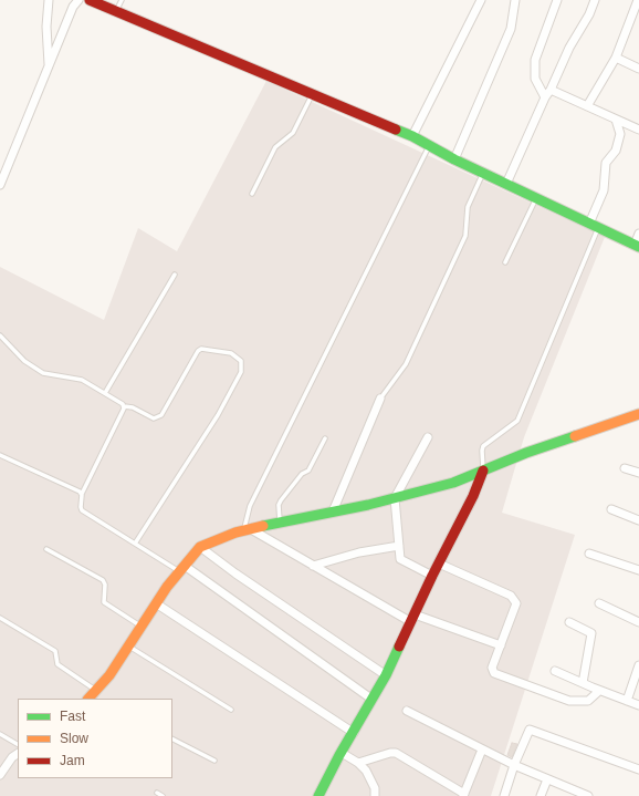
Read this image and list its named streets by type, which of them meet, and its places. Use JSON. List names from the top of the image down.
{
  "legend": ["Fast", "Slow", "Jam"]
}
